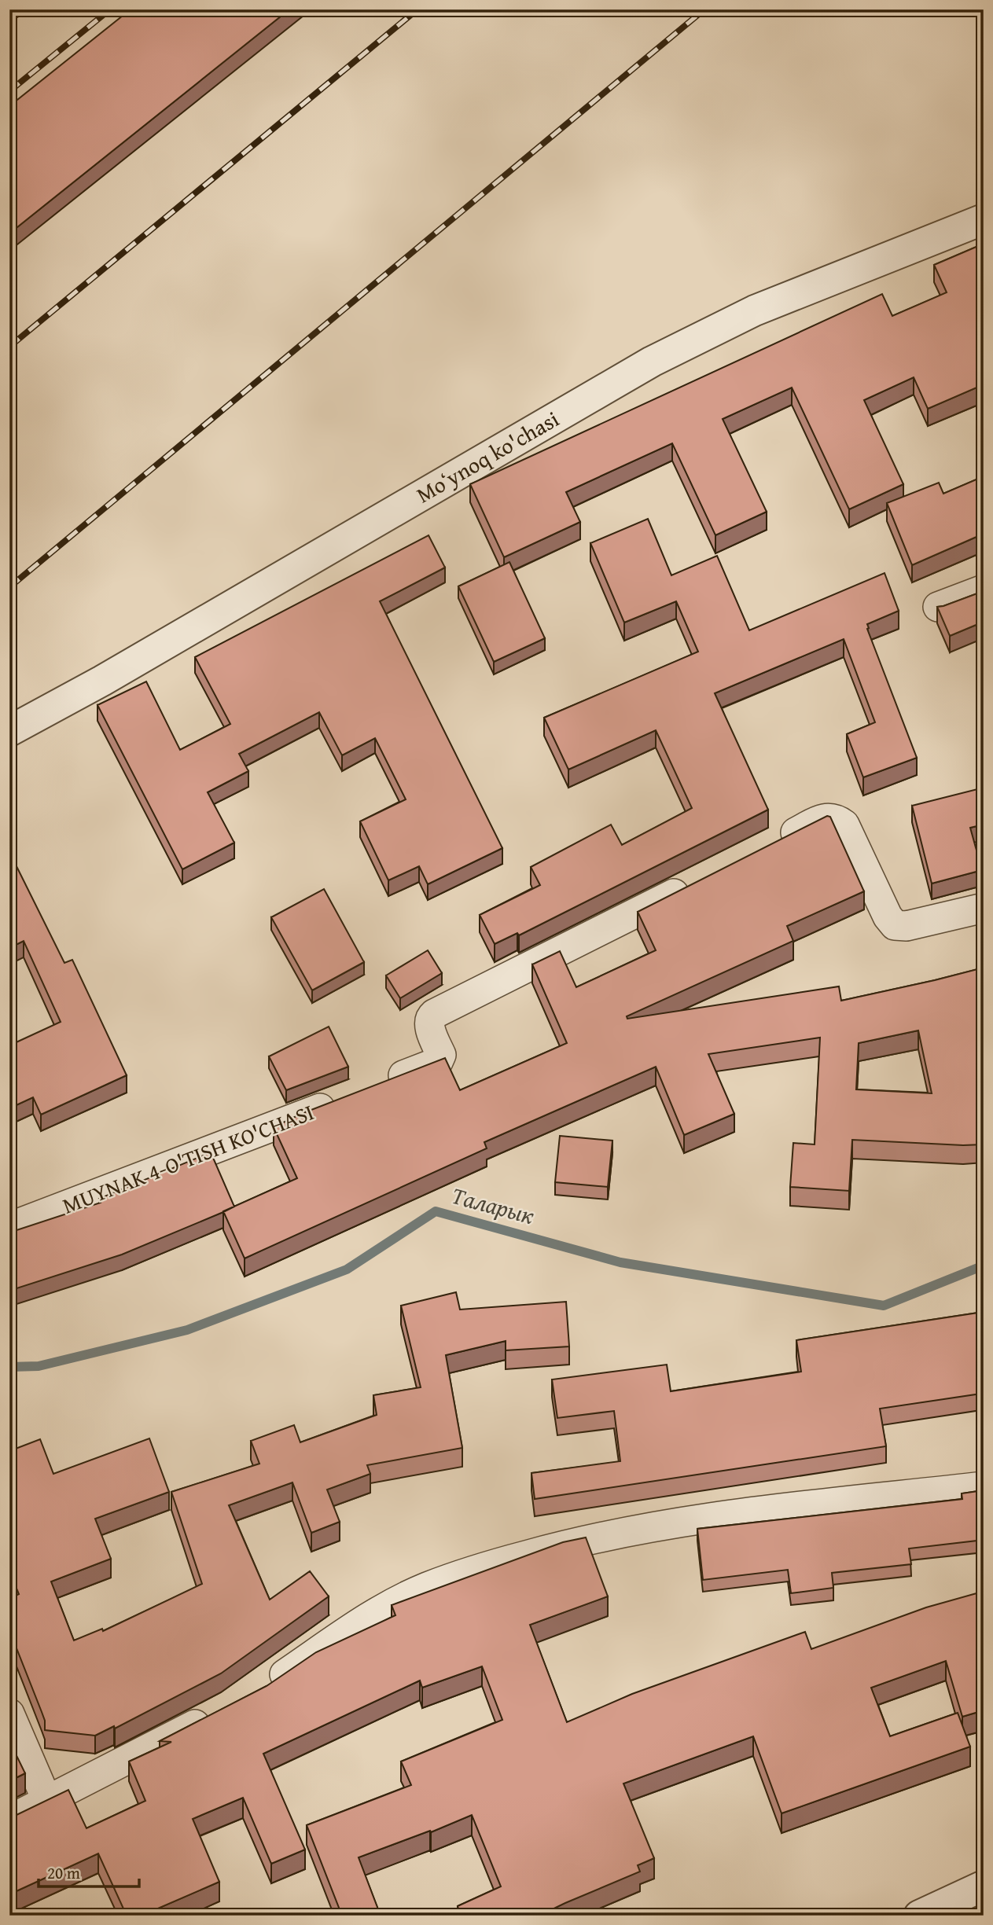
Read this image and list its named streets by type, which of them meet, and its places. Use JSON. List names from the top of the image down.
{
  "streets": {
    "street": ["Moʻynoq ko'chasi", "MUYNAK 4-O'TISH KO'CHASI"]
  },
  "water": ["Таларык"],
  "scale_bar": "20 m"
}
